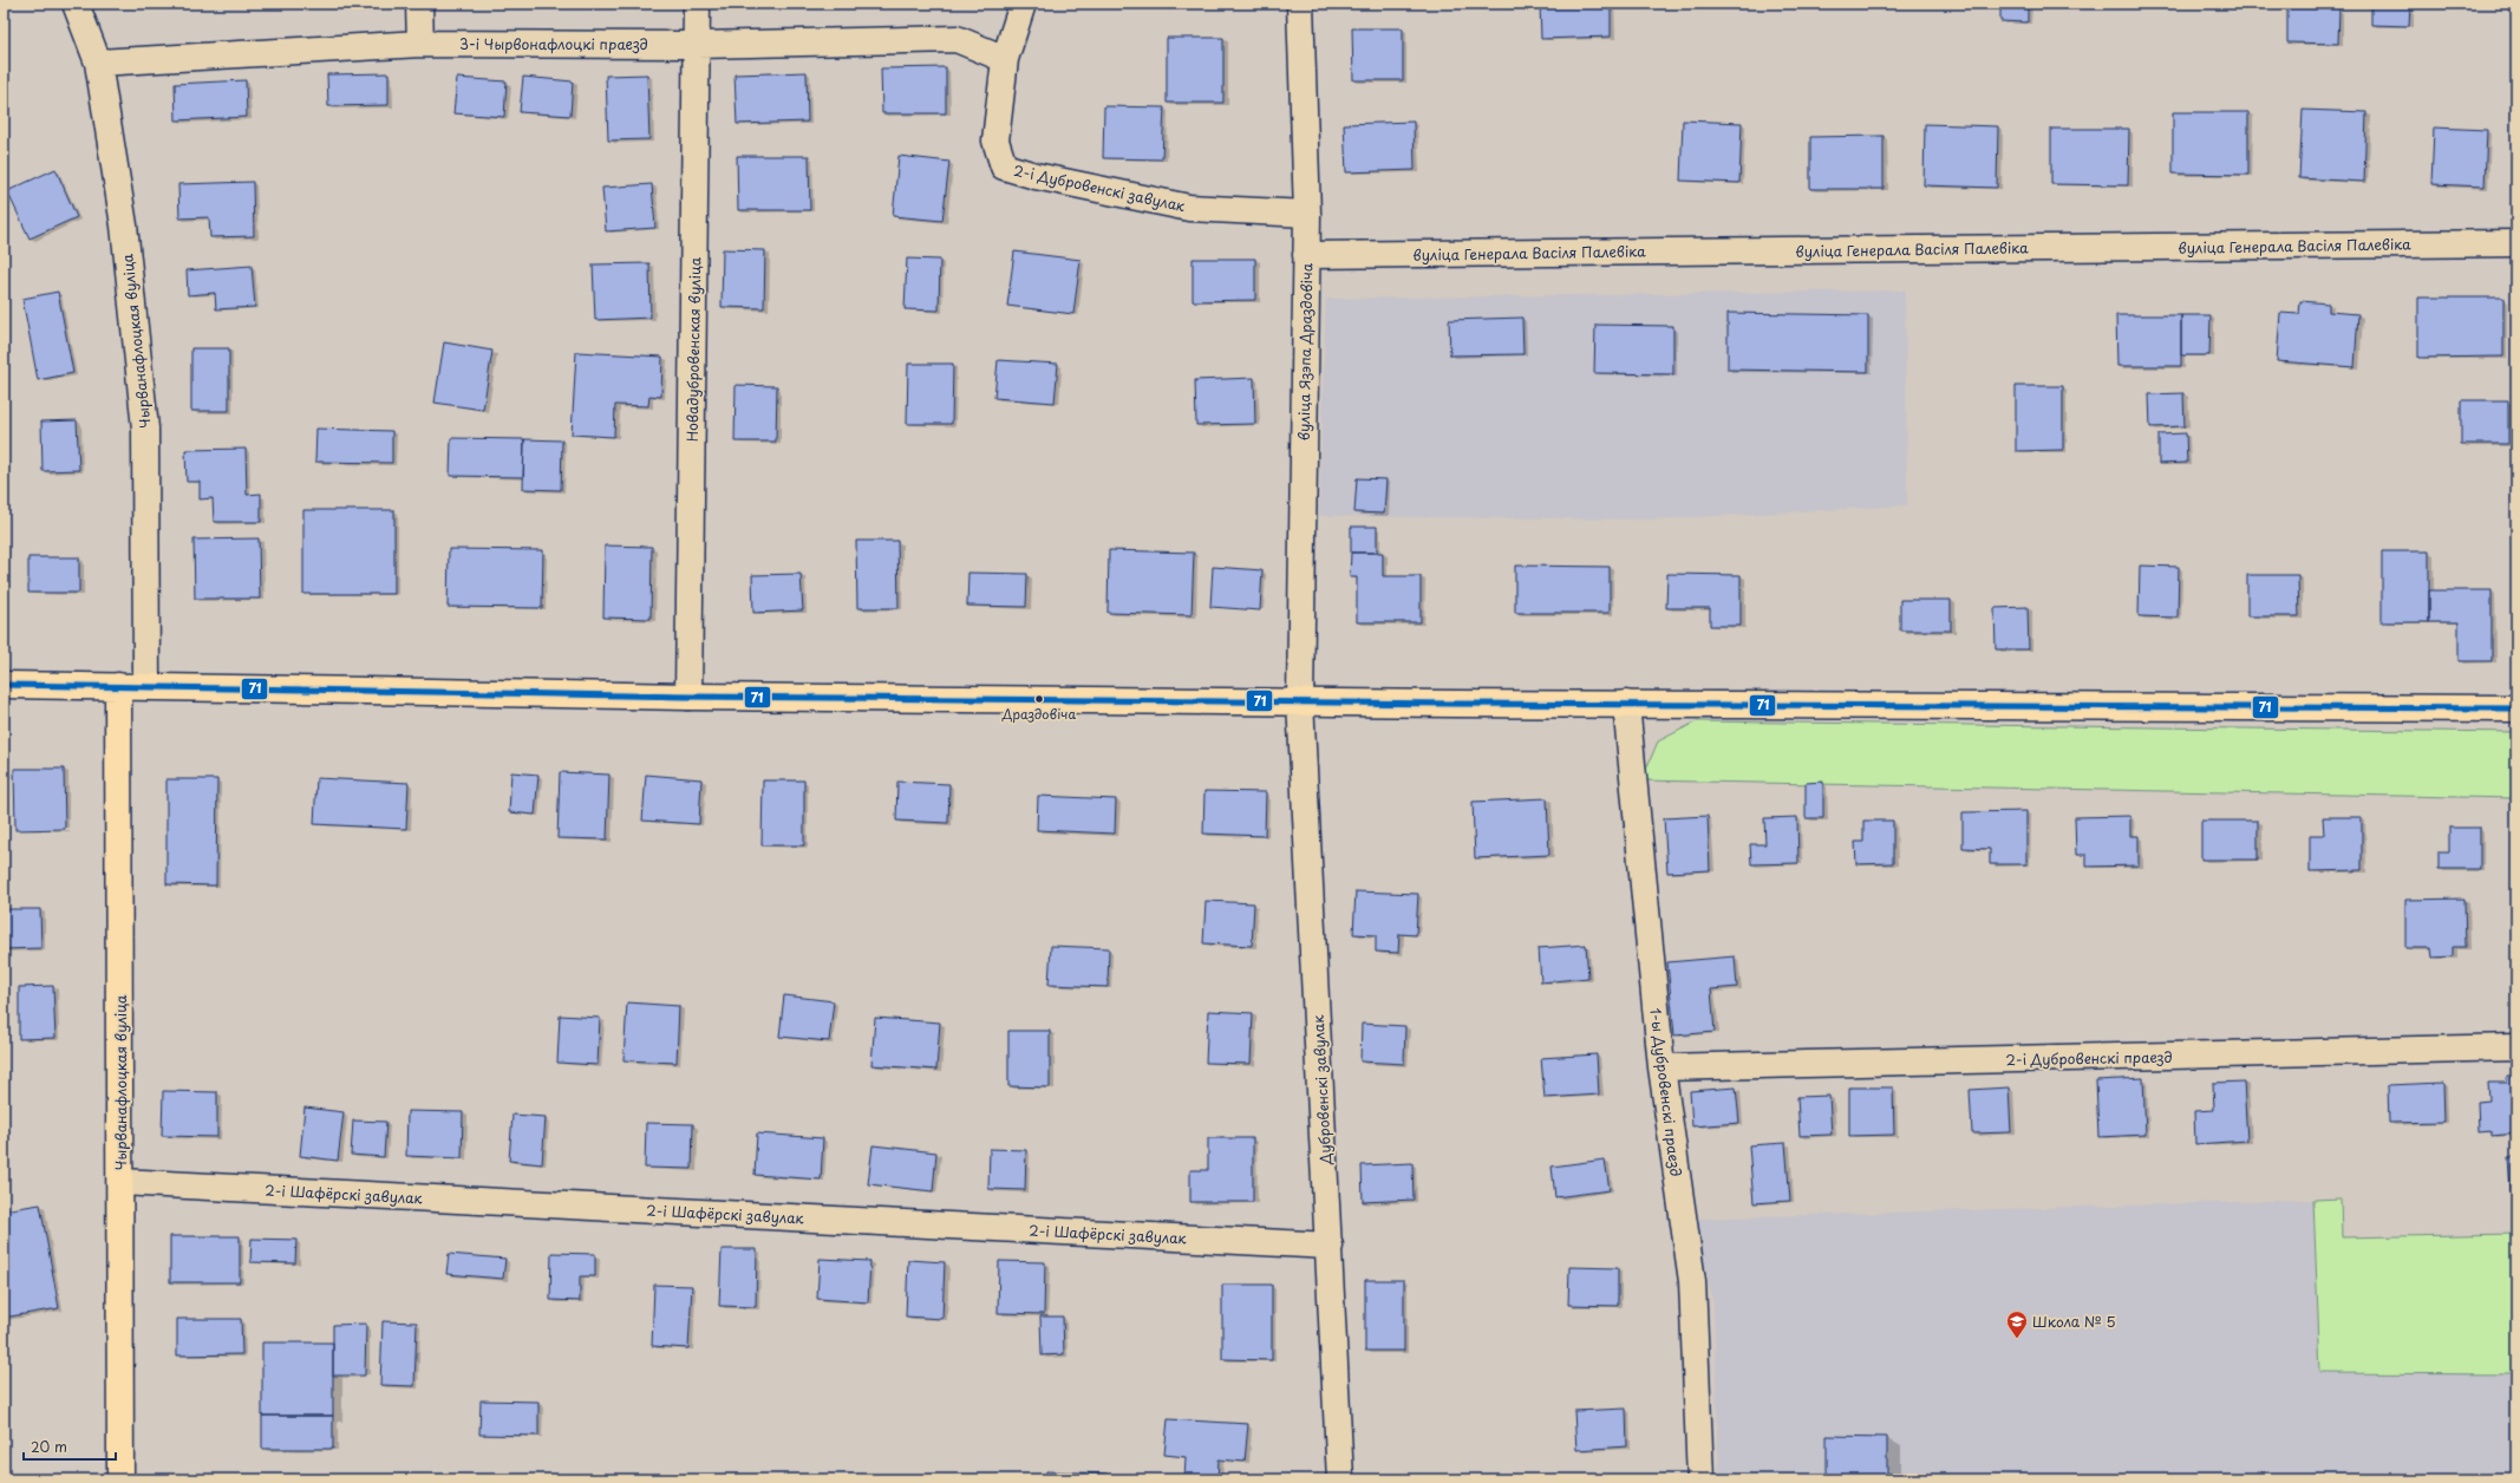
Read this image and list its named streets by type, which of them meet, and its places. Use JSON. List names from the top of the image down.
{
  "streets": {
    "main road": ["Чырванафлоцкая вуліца"],
    "street": [
      "3-і Чырвонафлоцкі праезд",
      "2-і Дубровенскі завулак",
      "вуліца Генерала Васіля Палевіка",
      "Новадубровенская вуліца",
      "вуліца Язэпа Драздовіча",
      "2-і Дубровенскі праезд",
      "Дубровенскі завулак",
      "1-ы Дубровенскі праезд",
      "2-і Шафёрскі завулак"
    ]
  },
  "crossings": [
    ["3-і Чырвонафлоцкі праезд", "2-і Дубровенскі завулак"],
    ["3-і Чырвонафлоцкі праезд", "Чырванафлоцкая вуліца"],
    ["3-і Чырвонафлоцкі праезд", "Новадубровенская вуліца"],
    ["2-і Дубровенскі завулак", "вуліца Язэпа Драздовіча"],
    ["вуліца Генерала Васіля Палевіка", "вуліца Язэпа Драздовіча"],
    ["Чырванафлоцкая вуліца", "2-і Шафёрскі завулак"],
    ["вуліца Язэпа Драздовіча", "Дубровенскі завулак"],
    ["2-і Дубровенскі праезд", "1-ы Дубровенскі праезд"],
    ["Дубровенскі завулак", "2-і Шафёрскі завулак"]
  ],
  "places": {
    "other": ["Драздовіча"],
    "school or university": ["Школа № 5"]
  },
  "lines": ["transit line 71"],
  "scale_bar": "20 m"
}
